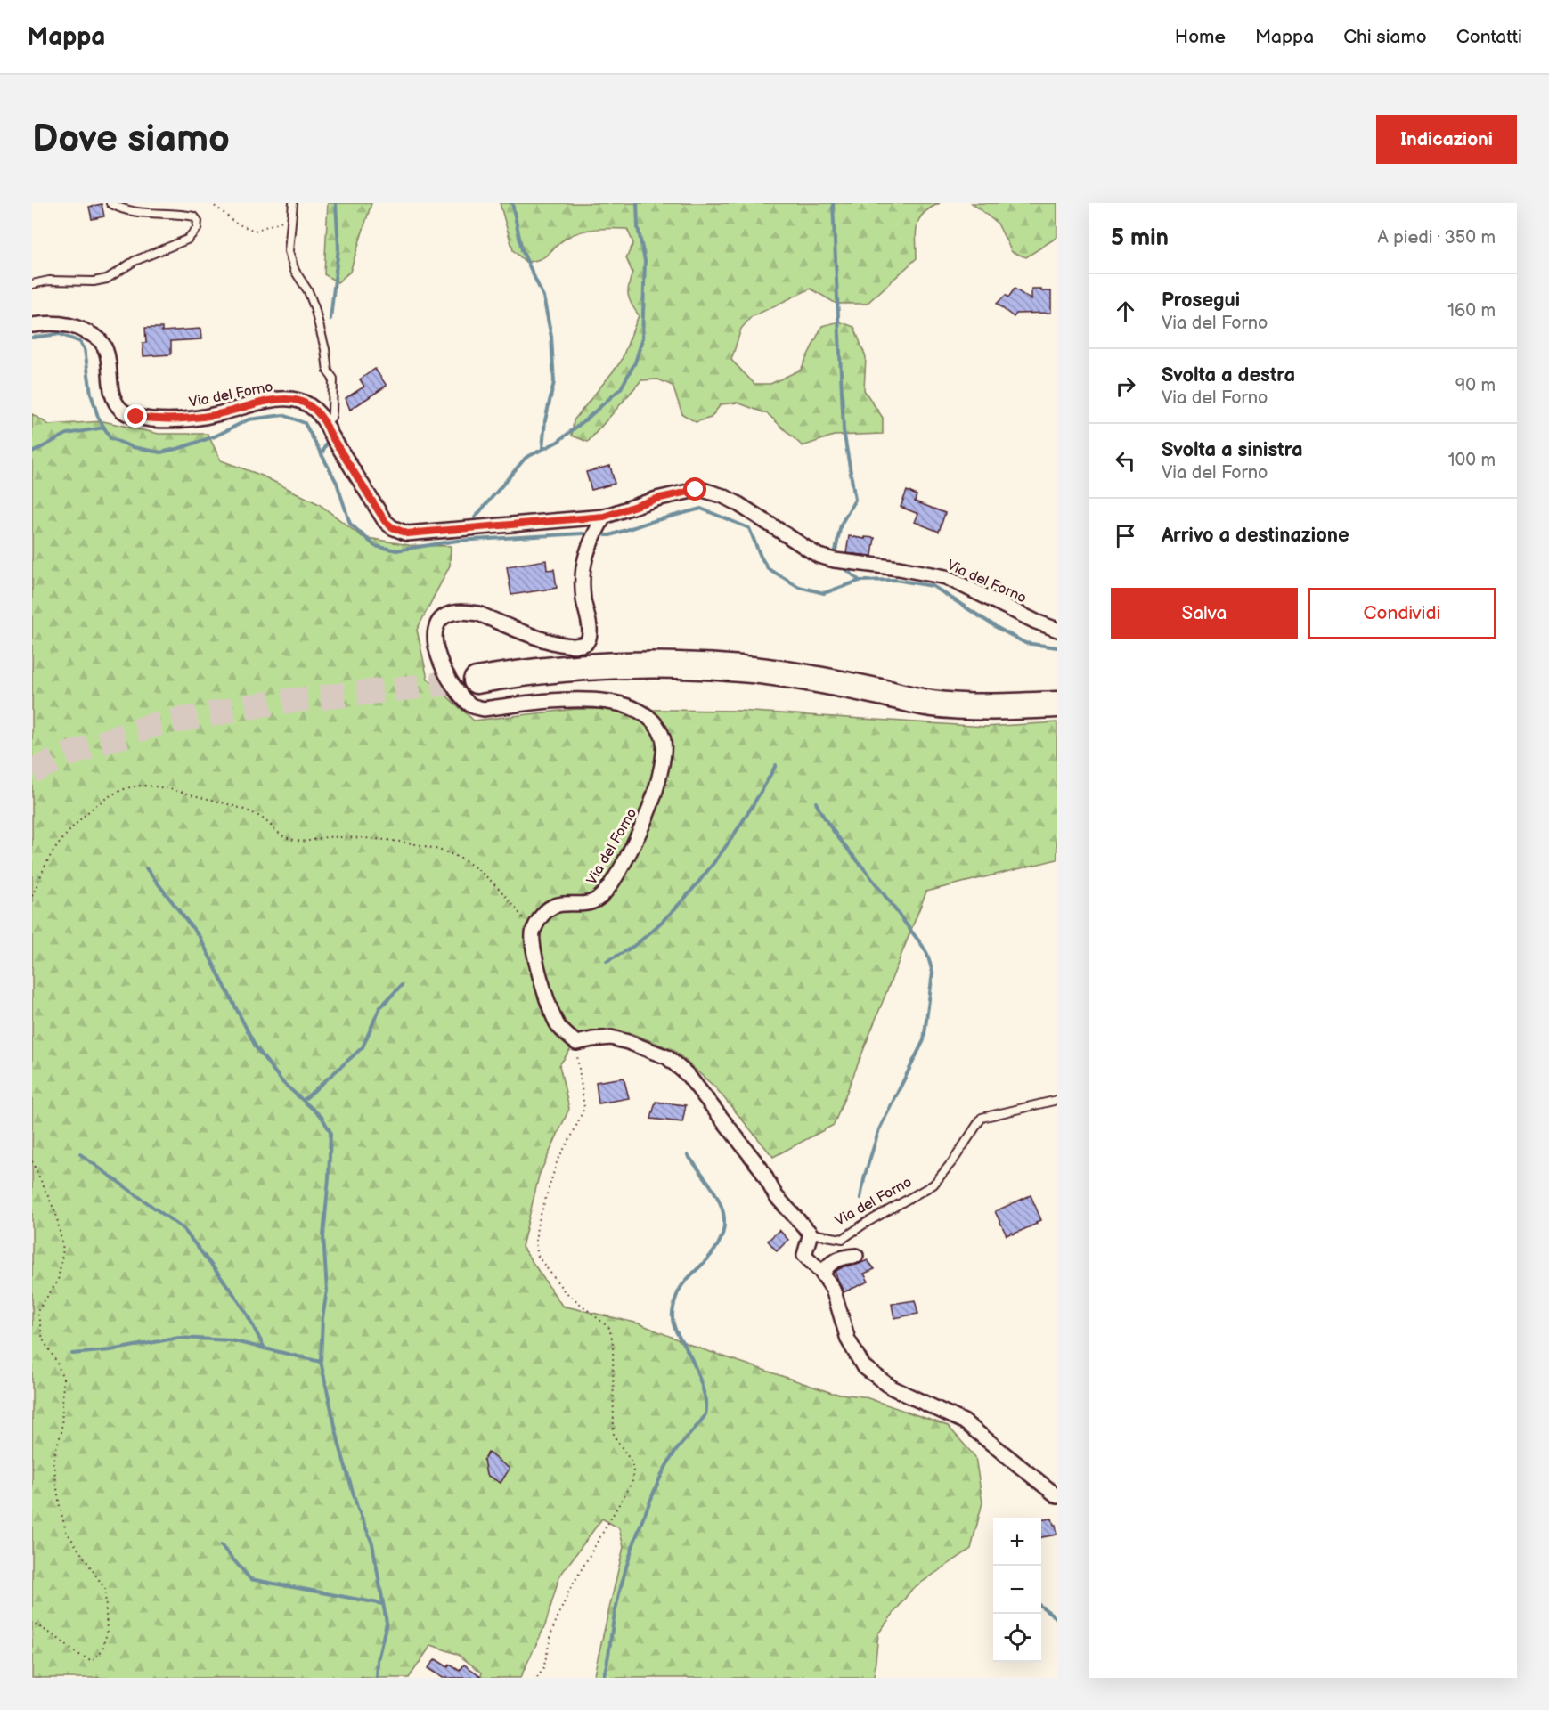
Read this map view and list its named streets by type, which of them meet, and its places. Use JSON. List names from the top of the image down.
{
  "streets": {
    "street": ["Via del Forno"]
  },
  "page": {
    "header": "Mappa",
    "nav": [
      "Home",
      "Mappa",
      "Chi siamo",
      "Contatti"
    ],
    "buttons": [
      "Indicazioni",
      ["Salva", "Condividi"]
    ],
    "title": "Dove siamo",
    "heading": ["5 min", "A piedi · 350 m"],
    "list": [
      ["Prosegui", "Via del Forno", "160 m"],
      ["Svolta a destra", "Via del Forno", "90 m"],
      ["Svolta a sinistra", "Via del Forno", "100 m"],
      "Arrivo a destinazione"
    ],
    "map_buttons": ["+", "−"]
  }
}
